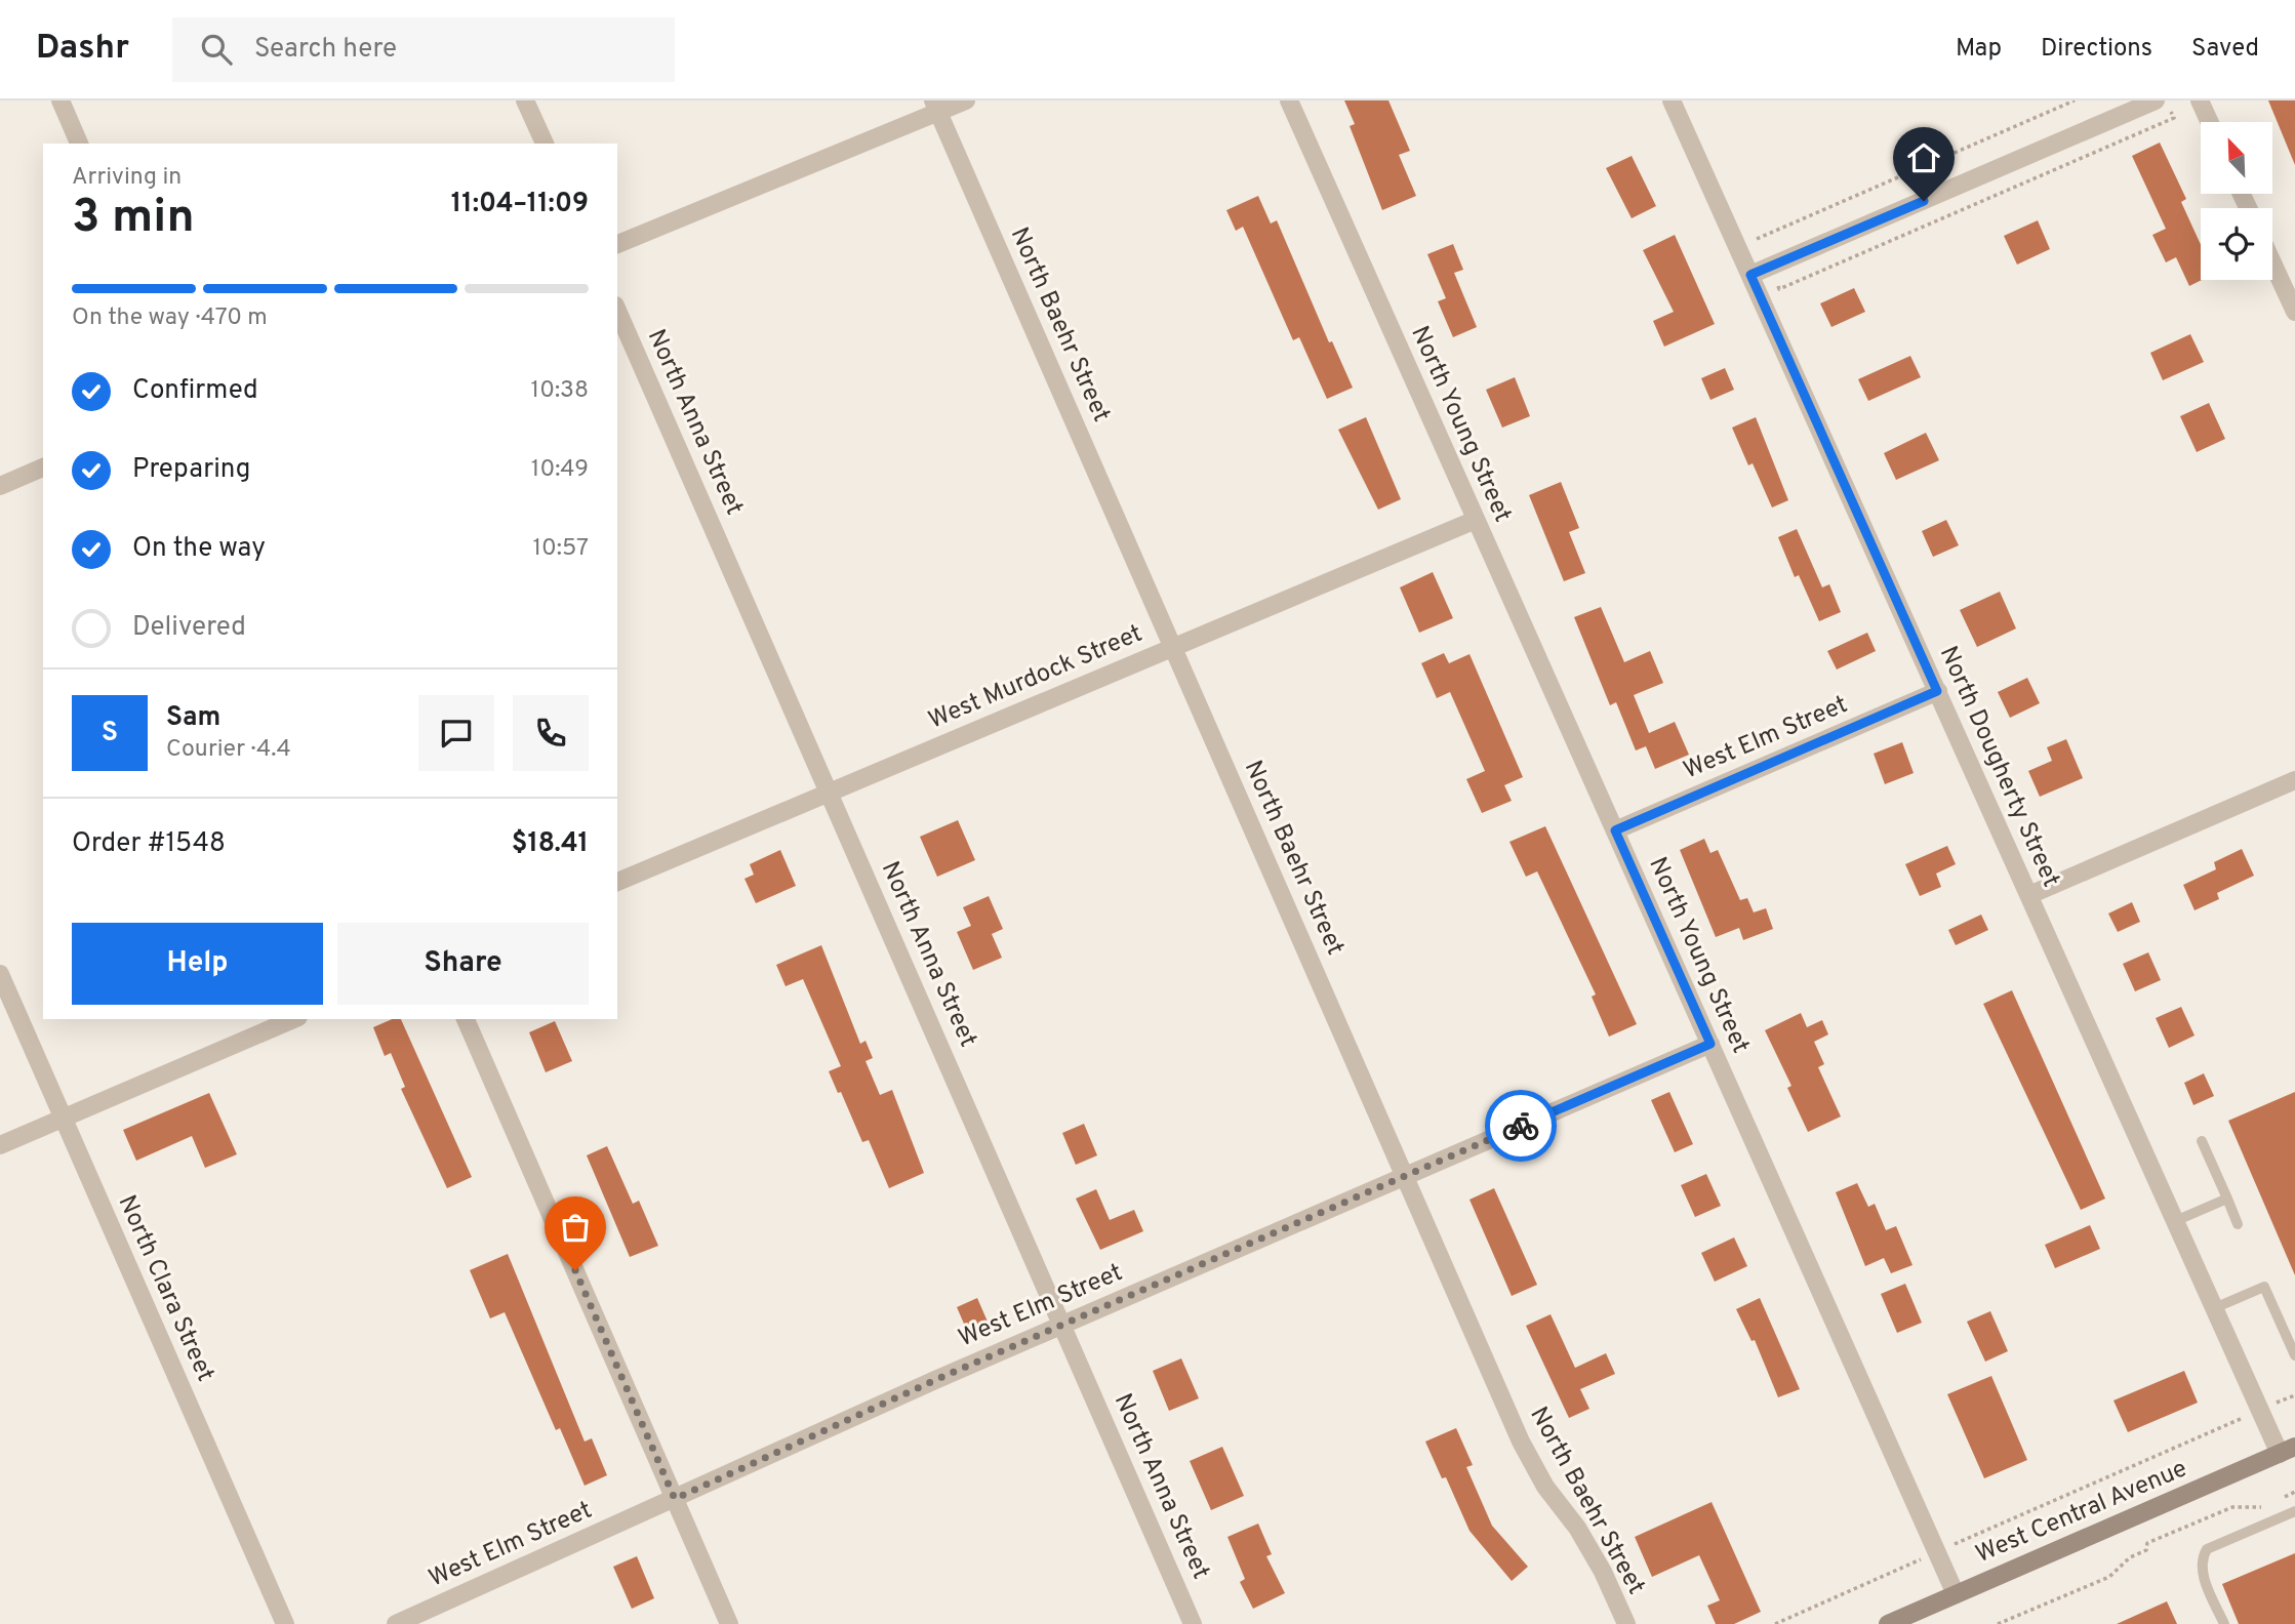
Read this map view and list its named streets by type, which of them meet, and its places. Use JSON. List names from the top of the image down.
{
  "streets": {
    "main road": ["West Central Avenue"],
    "street": [
      "North Baehr Street",
      "North Anna Street",
      "North Young Street",
      "West Murdock Street",
      "West Elm Street",
      "North Dougherty Street",
      "North Clara Street"
    ]
  },
  "crossings": [
    ["North Baehr Street", "West Murdock Street"],
    ["North Baehr Street", "West Elm Street"],
    ["North Anna Street", "West Murdock Street"],
    ["North Anna Street", "West Elm Street"],
    ["North Young Street", "West Murdock Street"],
    ["North Young Street", "West Elm Street"],
    ["North Young Street", "West Central Avenue"],
    ["West Elm Street", "North Dougherty Street"],
    ["North Dougherty Street", "West Central Avenue"]
  ],
  "north": "top left",
  "page": {
    "header": "Dashr",
    "search": "Search here",
    "nav": ["Map", "Directions", "Saved"],
    "heading": ["3 min", "Arriving in", "11:04–11:09"],
    "panel": [
      "Sam",
      "Courier · 4.4",
      "Order #1548",
      "$18.41"
    ],
    "bar": "On the way · 470 m",
    "list": [
      ["Confirmed", "10:38"],
      ["Preparing", "10:49"],
      ["On the way", "10:57"],
      "Delivered"
    ],
    "round": "S",
    "buttons": ["Help", "Share"]
  }
}
